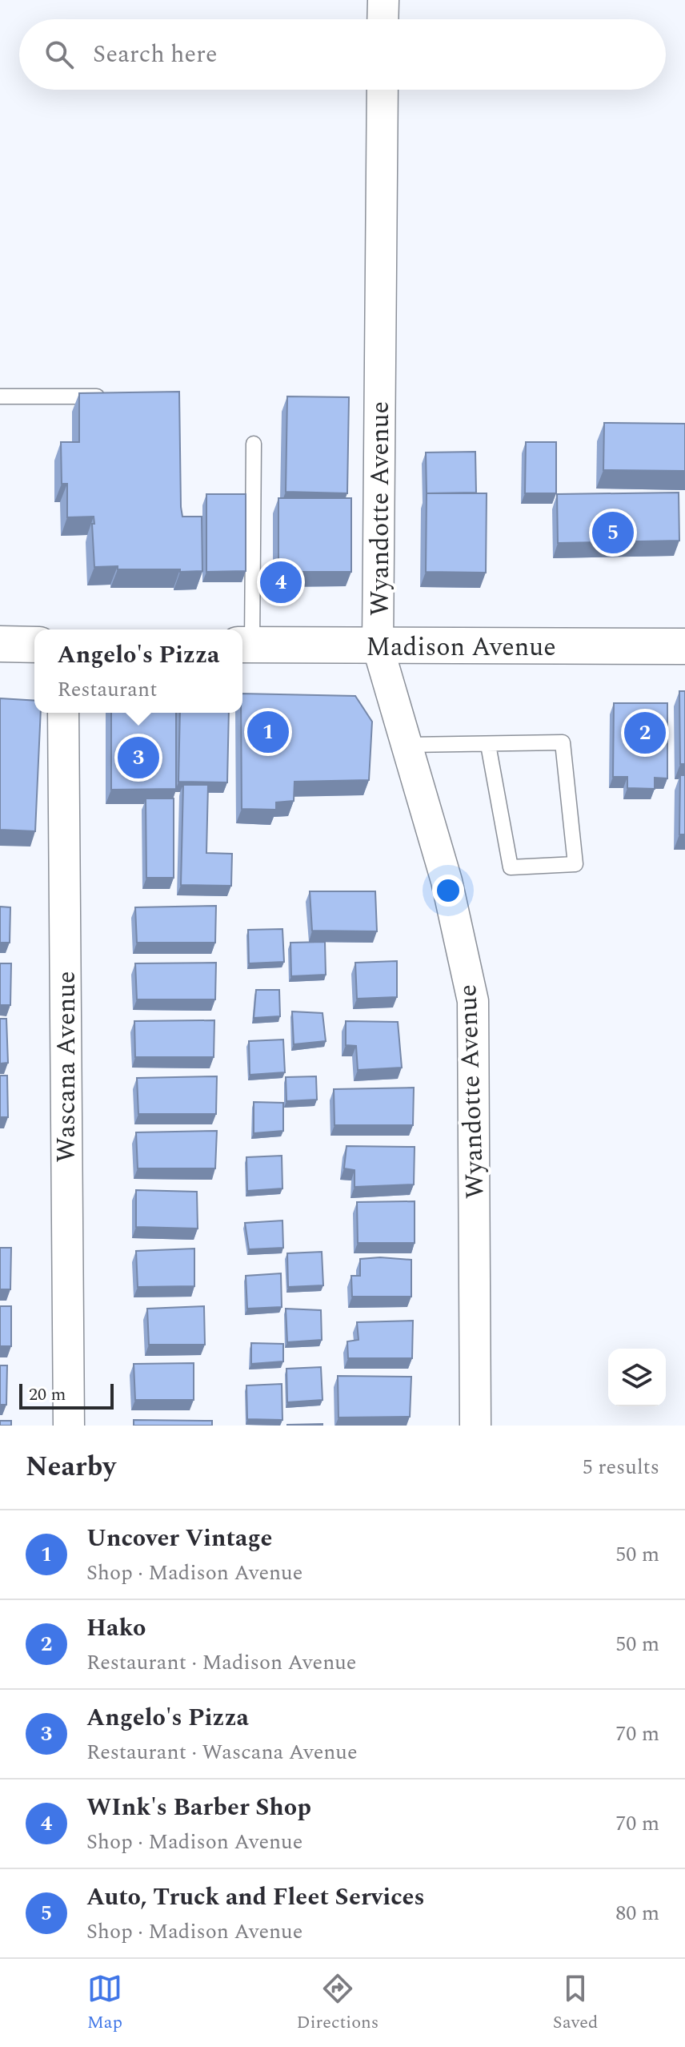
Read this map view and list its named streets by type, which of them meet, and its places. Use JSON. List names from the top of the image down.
{
  "streets": {
    "main road": ["Madison Avenue"],
    "street": ["Wyandotte Avenue", "Wascana Avenue"]
  },
  "crossings": [
    ["Wyandotte Avenue", "Madison Avenue"]
  ],
  "scale_bar": "20 m",
  "page": {
    "search": "Search here",
    "pins": [
      "5",
      "4",
      "1",
      "2",
      "3"
    ],
    "popup": ["Angelo's Pizza", "Restaurant"],
    "scale": "20 m",
    "heading": ["Nearby", "5 results"],
    "list": [
      {
        "mark": "1",
        "name": "Uncover Vintage",
        "note": "Shop · Madison Avenue",
        "value": "50 m"
      },
      {
        "mark": "2",
        "name": "Hako",
        "note": "Restaurant · Madison Avenue",
        "value": "50 m"
      },
      {
        "mark": "3",
        "name": "Angelo's Pizza",
        "note": "Restaurant · Wascana Avenue",
        "value": "70 m"
      },
      {
        "mark": "4",
        "name": "WInk's Barber Shop",
        "note": "Shop · Madison Avenue",
        "value": "70 m"
      },
      {
        "mark": "5",
        "name": "Auto, Truck and Fleet Services",
        "note": "Shop · Madison Avenue",
        "value": "80 m"
      }
    ],
    "nav": ["Map", "Directions", "Saved"]
  }
}
